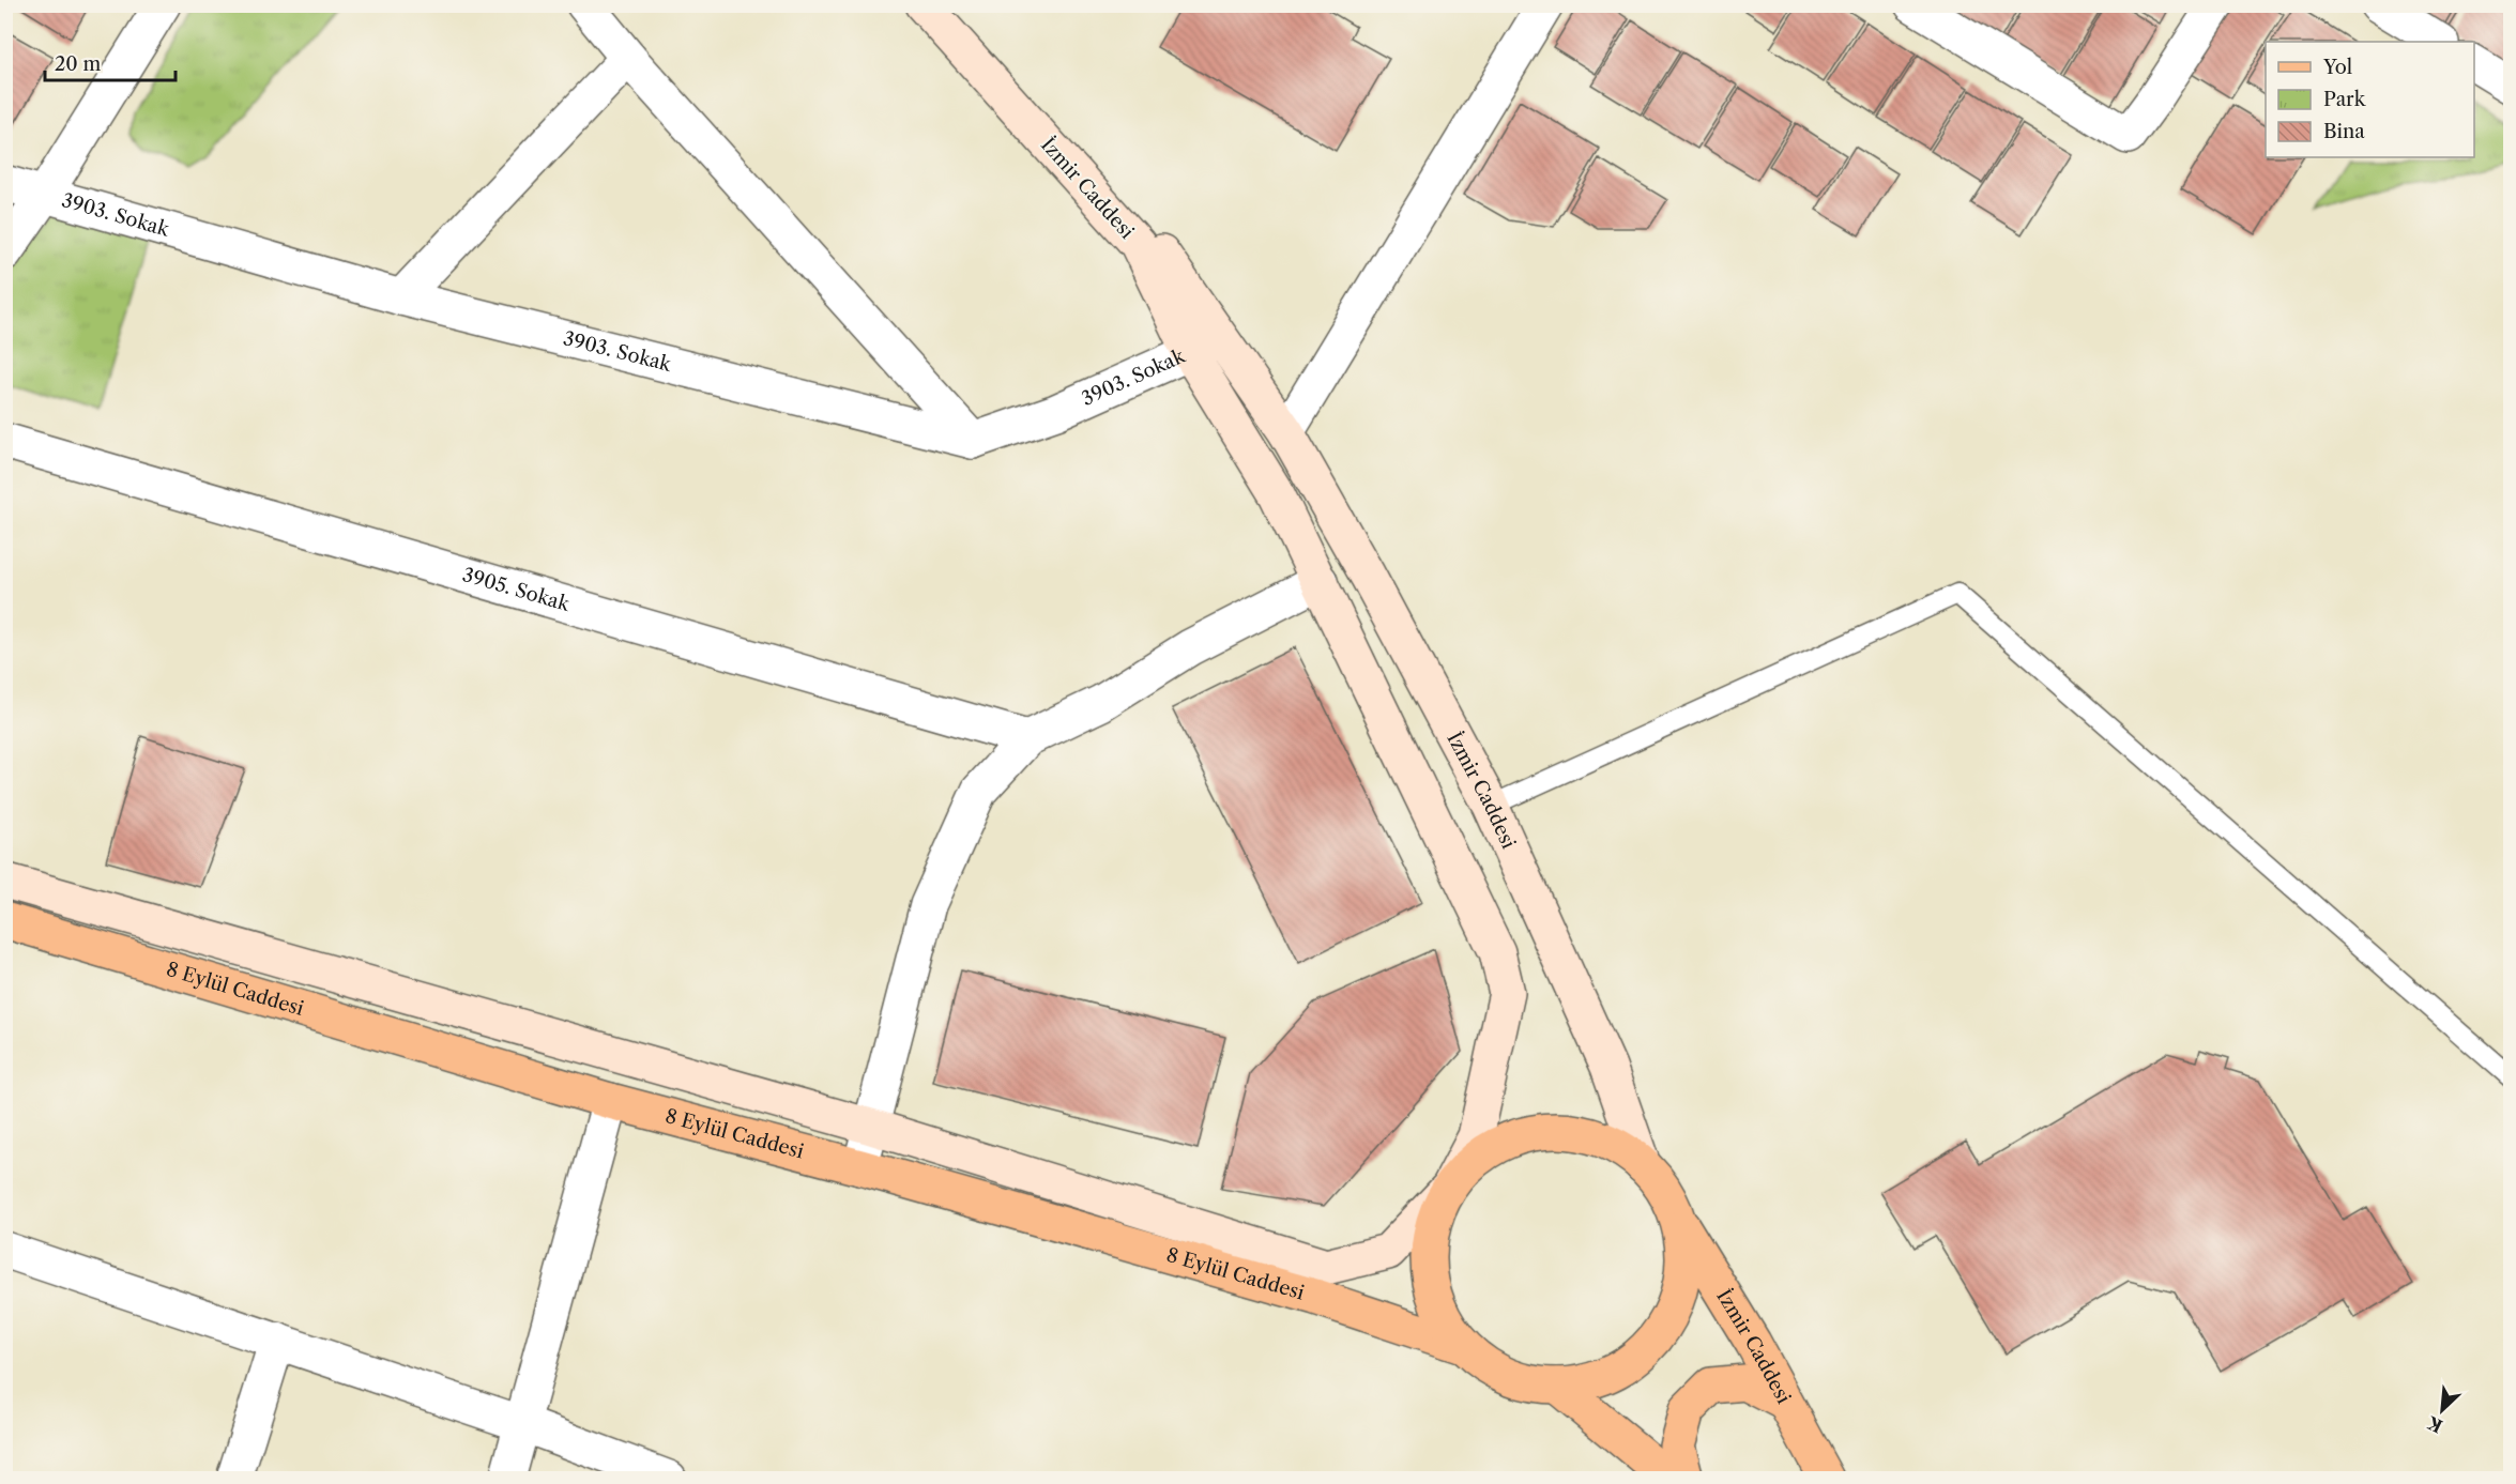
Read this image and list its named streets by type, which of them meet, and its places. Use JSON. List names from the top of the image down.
{
  "streets": {
    "main road": ["İzmir Caddesi", "8 Eylül Caddesi"],
    "street": ["3903. Sokak", "3905. Sokak"]
  },
  "crossings": [
    ["İzmir Caddesi", "3903. Sokak"]
  ],
  "legend": ["Yol", "Park", "Bina"],
  "scale_bar": "20 m",
  "north": "bottom left"
}
